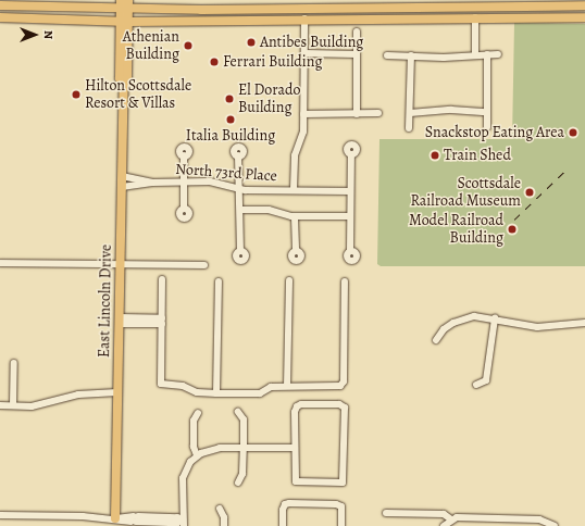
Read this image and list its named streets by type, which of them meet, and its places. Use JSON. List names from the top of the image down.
{
  "streets": {
    "main road": ["East Lincoln Drive"],
    "street": ["North 73rd Place"]
  },
  "crossings": [
    ["North 73rd Place", "East Lincoln Drive"]
  ],
  "places": [
    "Antibes Building",
    "Athenian Building",
    "Ferrari Building",
    "Hilton Scottsdale Resort & Villas",
    "El Dorado Building",
    "Italia Building",
    "Snackstop Eating Area",
    "Train Shed",
    "Scottsdale Railroad Museum",
    "Model Railroad Building"
  ],
  "north": "right"
}
